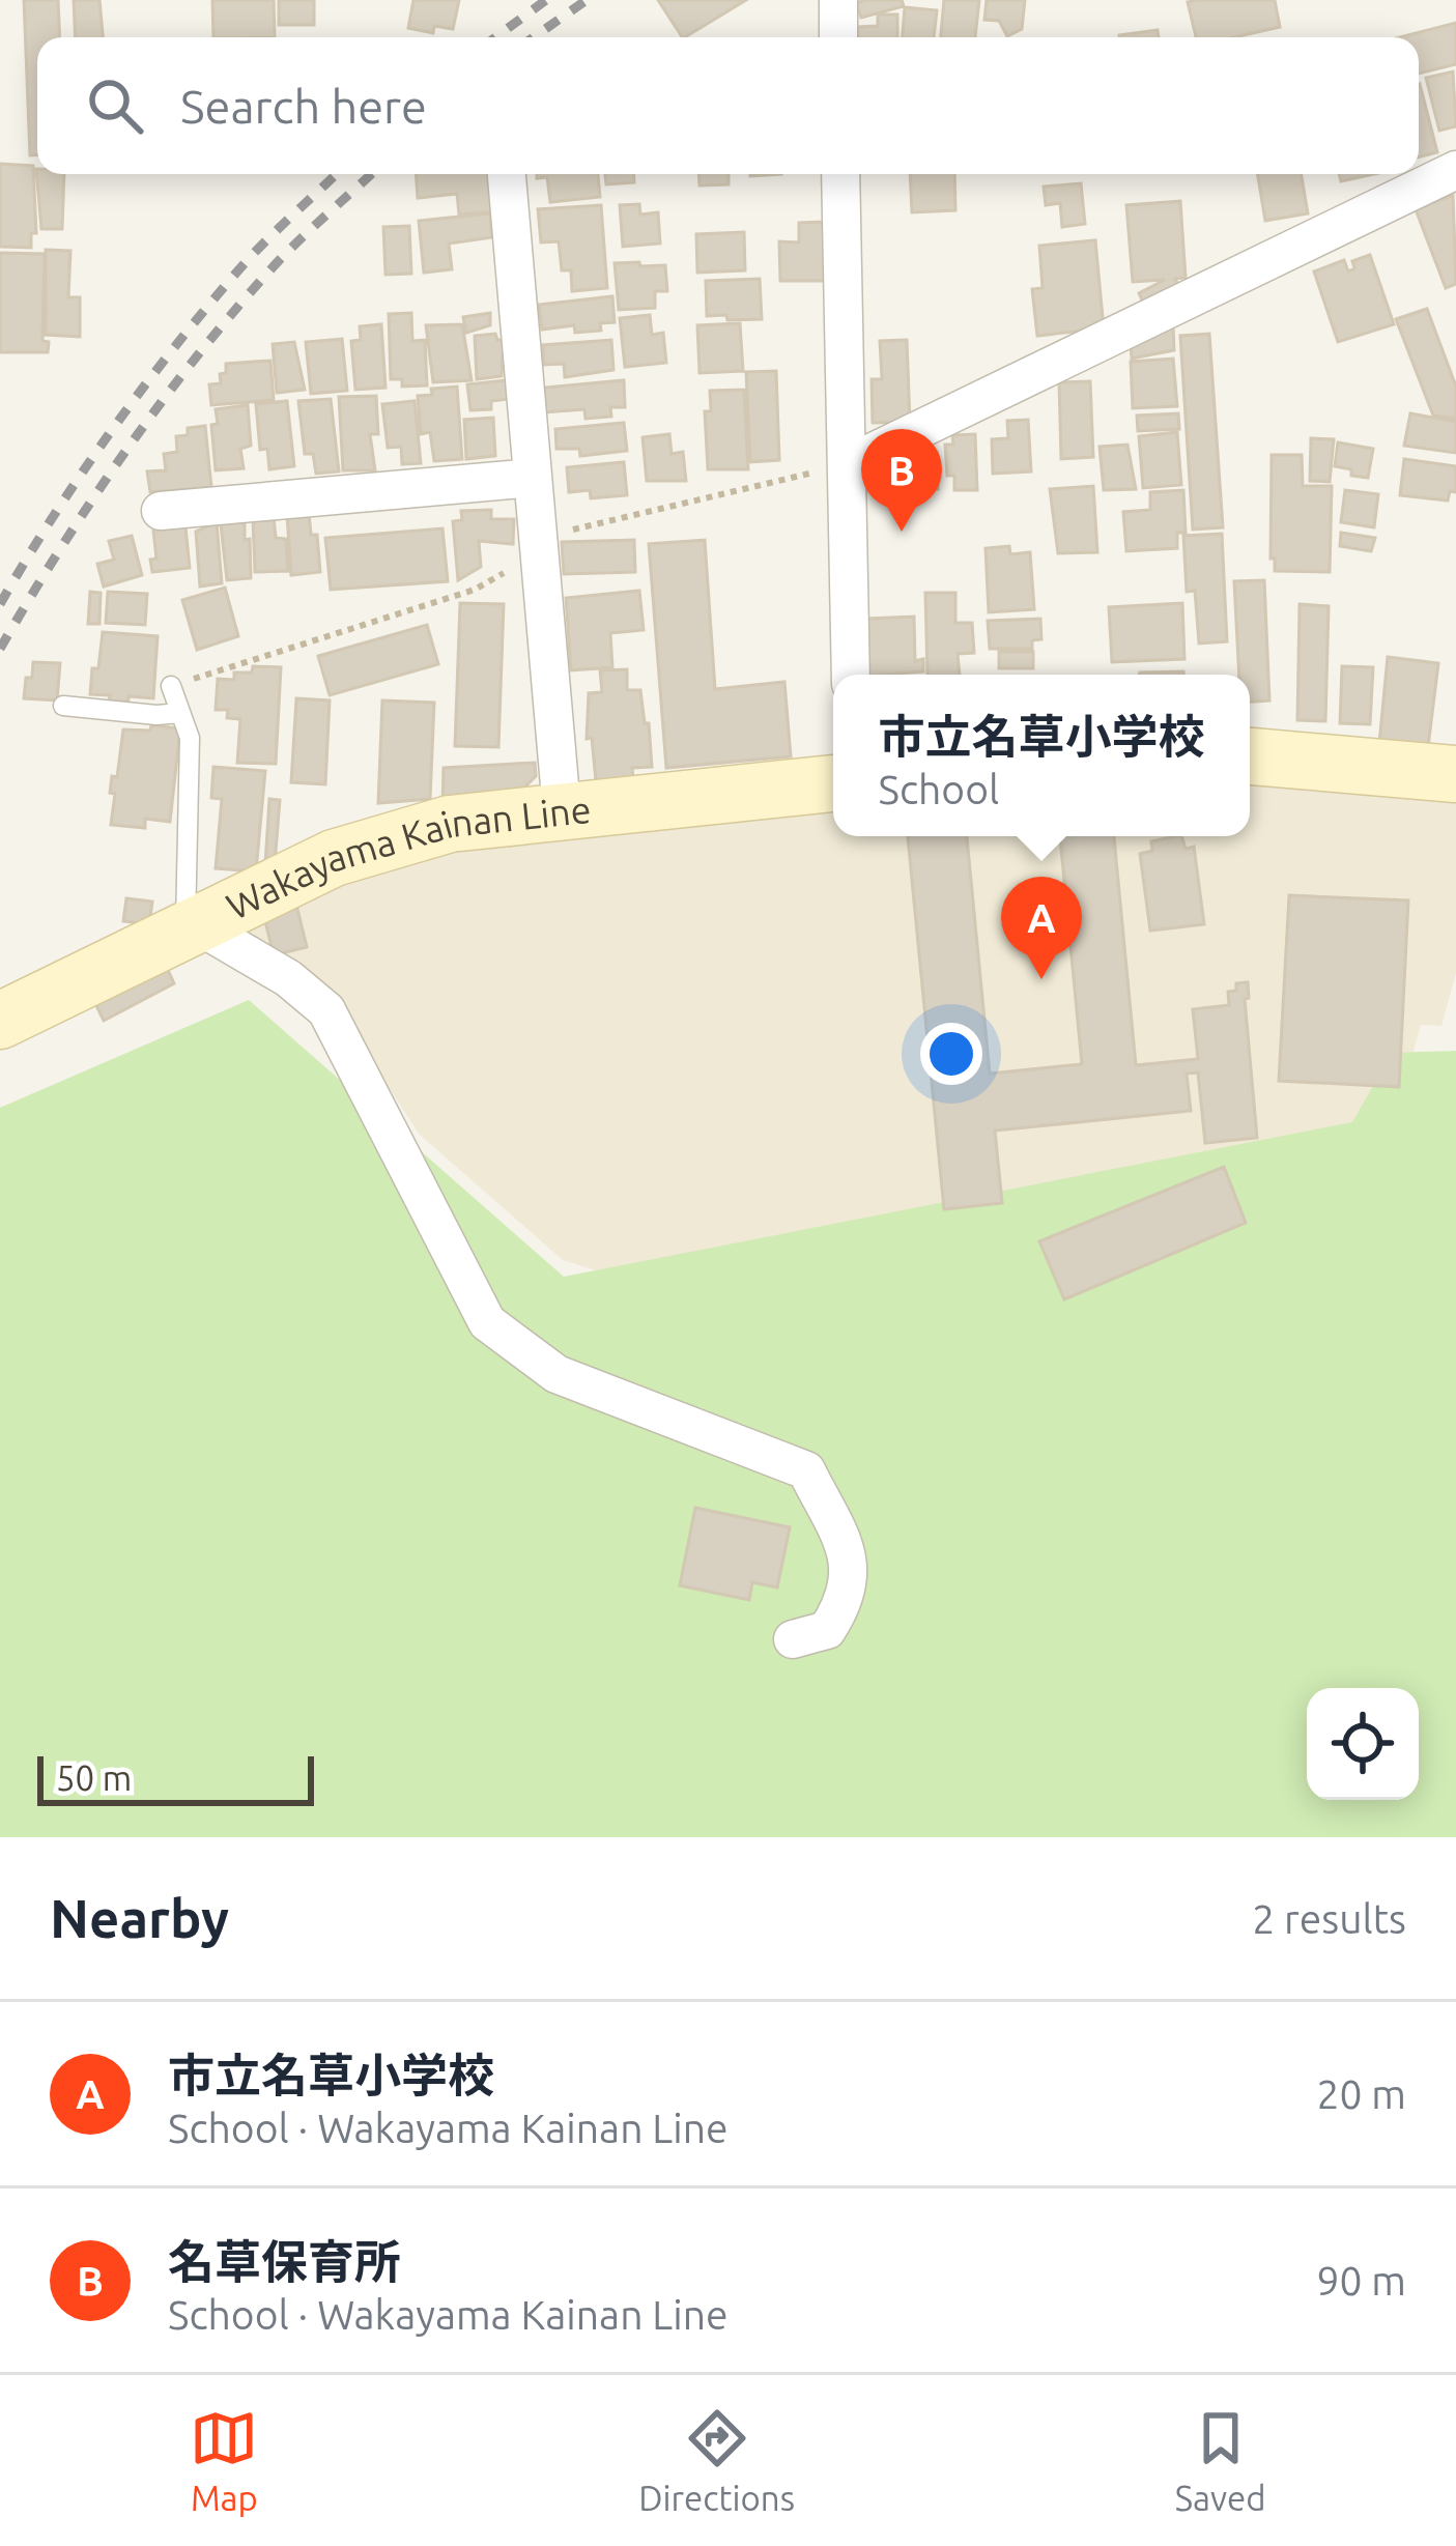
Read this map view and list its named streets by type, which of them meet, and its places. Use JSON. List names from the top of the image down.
{
  "streets": {
    "main road": ["Wakayama Kainan Line"]
  },
  "scale_bar": "50 m",
  "page": {
    "search": "Search here",
    "pins": ["B", "A"],
    "popup": ["市立名草小学校", "School"],
    "scale": "50 m",
    "heading": ["Nearby", "2 results"],
    "list": [
      {
        "mark": "A",
        "name": "市立名草小学校",
        "note": "School · Wakayama Kainan Line",
        "value": "20 m"
      },
      {
        "mark": "B",
        "name": "名草保育所",
        "note": "School · Wakayama Kainan Line",
        "value": "90 m"
      }
    ],
    "nav": ["Map", "Directions", "Saved"]
  }
}
